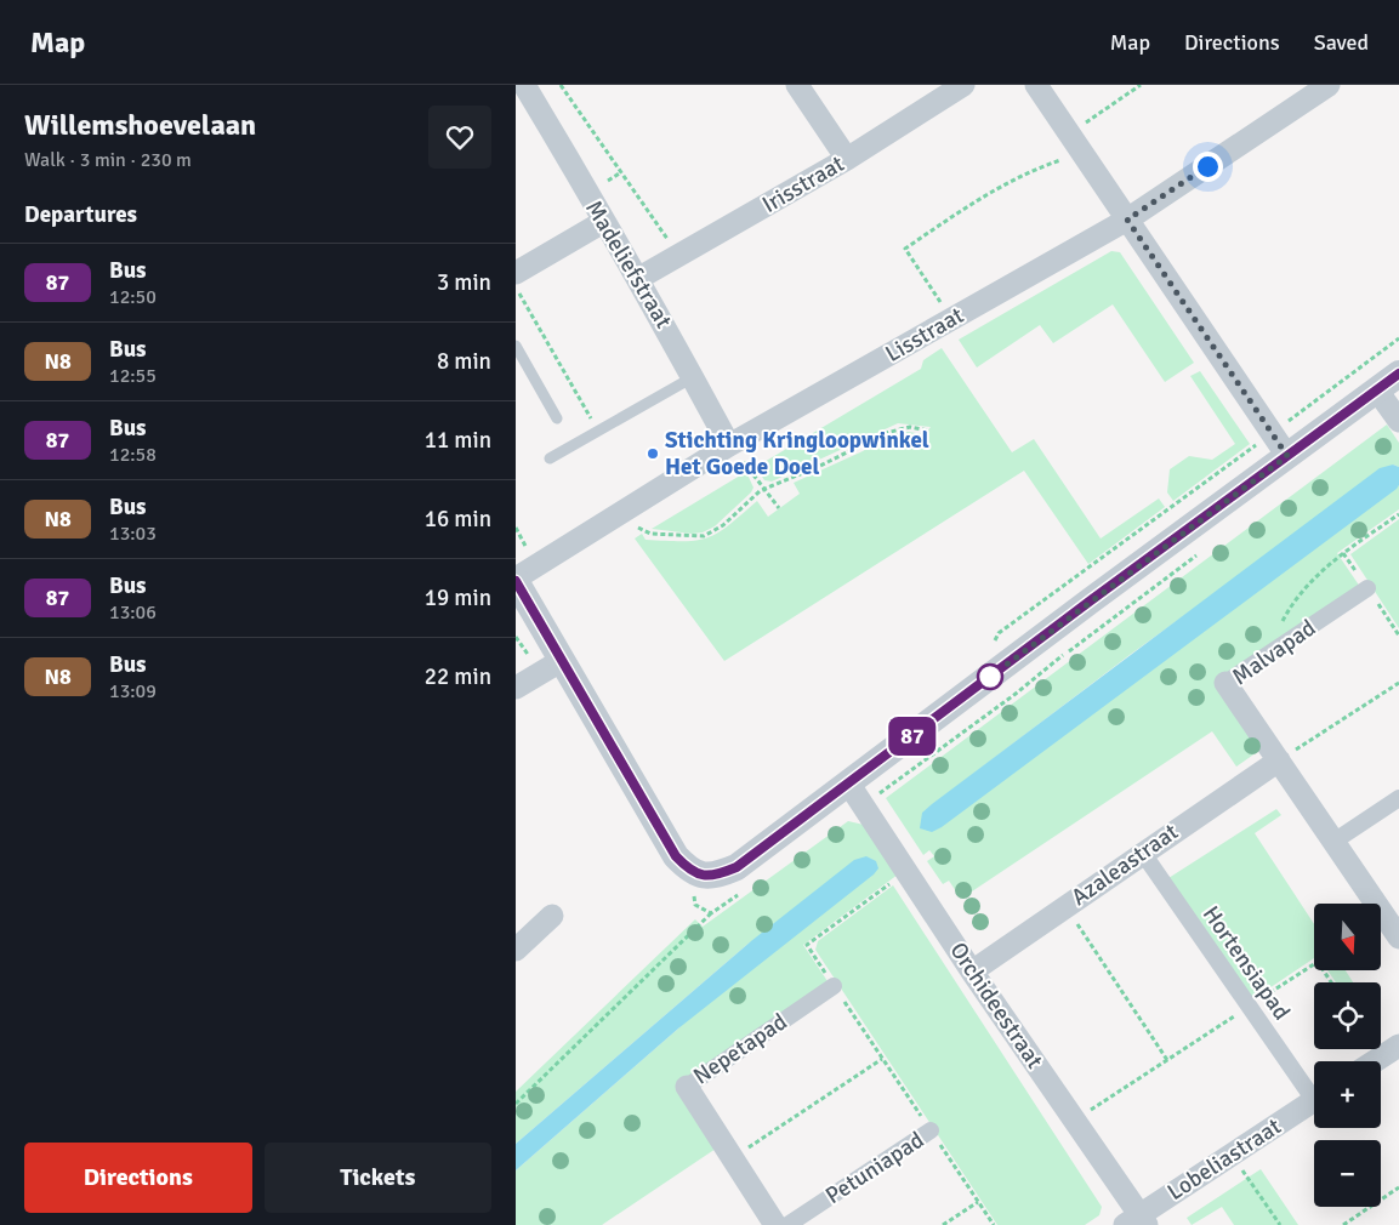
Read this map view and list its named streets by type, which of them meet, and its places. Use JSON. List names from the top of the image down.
{
  "streets": {
    "street": [
      "Irisstraat",
      "Madeliefstraat",
      "Lisstraat",
      "Malvapad",
      "Azaleastraat",
      "Hortensiapad",
      "Orchideestraat",
      "Nepetapad",
      "Lobeliastraat",
      "Petuniapad"
    ]
  },
  "crossings": [
    ["Irisstraat", "Madeliefstraat"],
    ["Madeliefstraat", "Lisstraat"],
    ["Malvapad", "Azaleastraat"],
    ["Azaleastraat", "Hortensiapad"],
    ["Azaleastraat", "Orchideestraat"],
    ["Orchideestraat", "Lobeliastraat"],
    ["Nepetapad", "Petuniapad"]
  ],
  "places": ["Stichting Kringloopwinkel Het Goede Doel"],
  "lines": ["bus line 87"],
  "north": "bottom",
  "page": {
    "header": "Map",
    "nav": ["Map", "Directions", "Saved"],
    "heading": [
      ["Willemshoevelaan", "Walk · 3 min · 230 m"],
      "Departures"
    ],
    "on_map": "87",
    "list": [
      {
        "mark": "87",
        "name": "Bus",
        "note": "12:50",
        "value": "3 min"
      },
      {
        "mark": "N8",
        "name": "Bus",
        "note": "12:55",
        "value": "8 min"
      },
      {
        "mark": "87",
        "name": "Bus",
        "note": "12:58",
        "value": "11 min"
      },
      {
        "mark": "N8",
        "name": "Bus",
        "note": "13:03",
        "value": "16 min"
      },
      {
        "mark": "87",
        "name": "Bus",
        "note": "13:06",
        "value": "19 min"
      },
      {
        "mark": "N8",
        "name": "Bus",
        "note": "13:09",
        "value": "22 min"
      }
    ],
    "map_buttons": ["+", "−"],
    "buttons": ["Directions", "Tickets"]
  }
}
